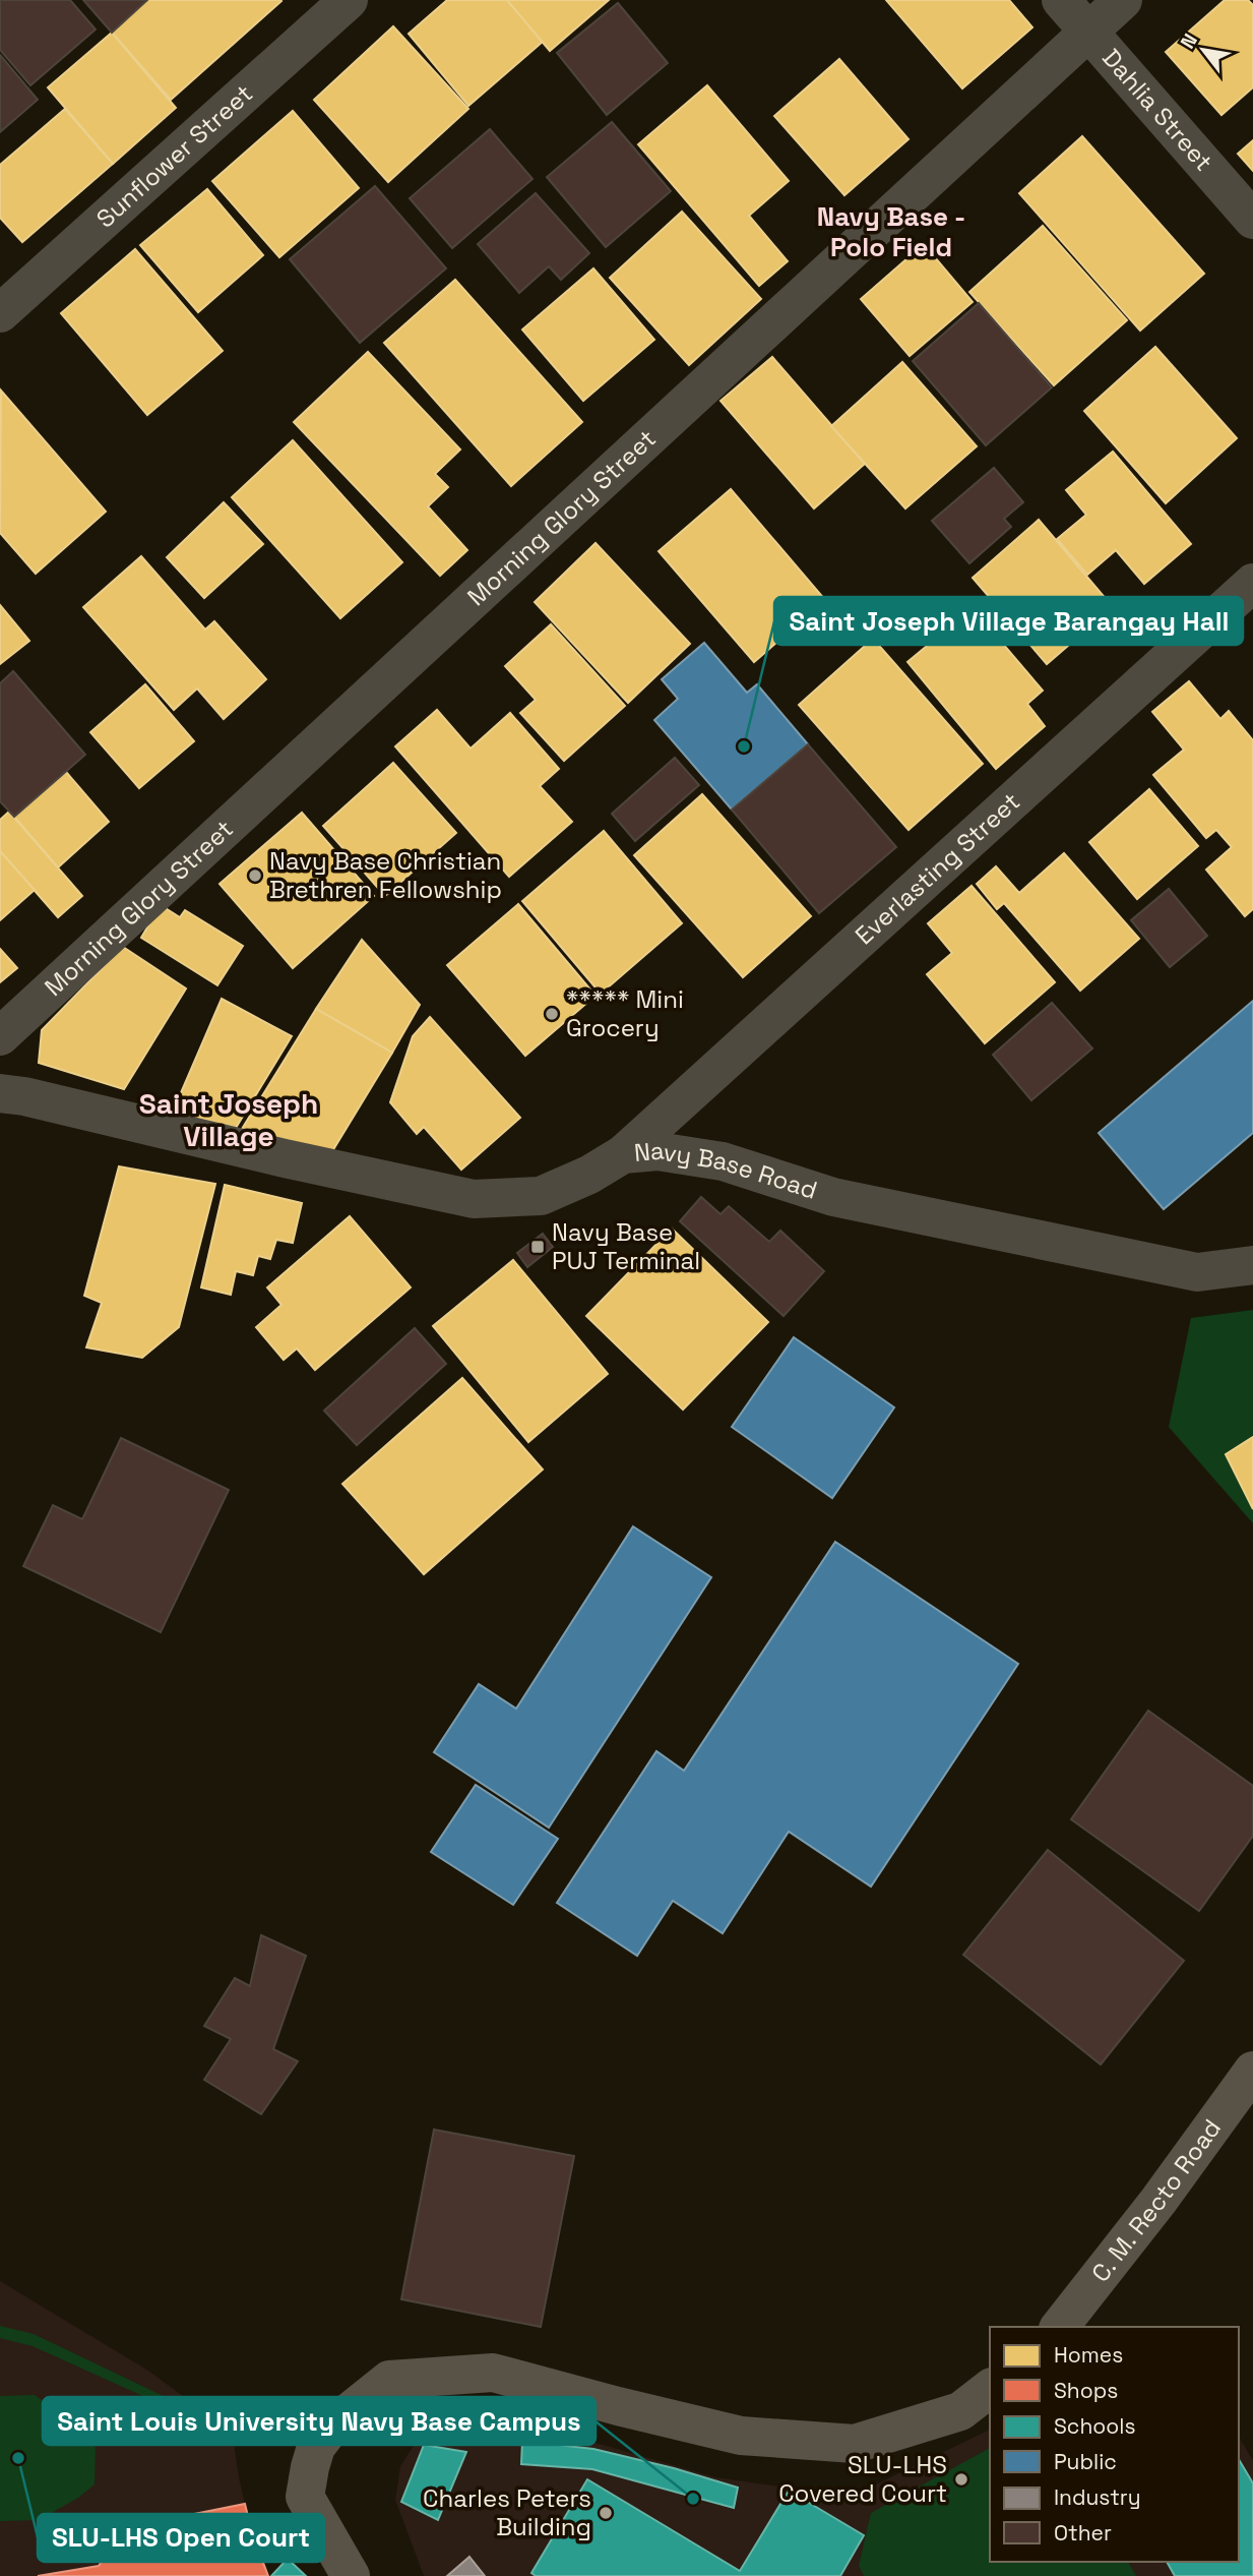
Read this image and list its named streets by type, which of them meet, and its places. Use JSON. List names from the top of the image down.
{
  "streets": {
    "main road": ["C. M. Recto Road"],
    "street": [
      "Dahlia Street",
      "Sunflower Street",
      "Morning Glory Street",
      "Everlasting Street",
      "Navy Base Road"
    ]
  },
  "crossings": [
    ["Dahlia Street", "Morning Glory Street"],
    ["Everlasting Street", "Navy Base Road"]
  ],
  "districts": ["Navy Base - Polo Field", "Saint Joseph Village"],
  "places": {
    "other": [
      "Saint Joseph Village Barangay Hall",
      "Navy Base Christian Brethren Fellowship",
      "***** Mini Grocery",
      "SLU-LHS Open Court",
      "SLU-LHS Covered Court",
      "Saint Louis University Navy Base Campus",
      "Charles Peters Building"
    ],
    "transit": ["Navy Base PUJ Terminal"]
  },
  "legend": [
    "Homes",
    "Shops",
    "Schools",
    "Public",
    "Industry",
    "Other"
  ],
  "north": "top left"
}
